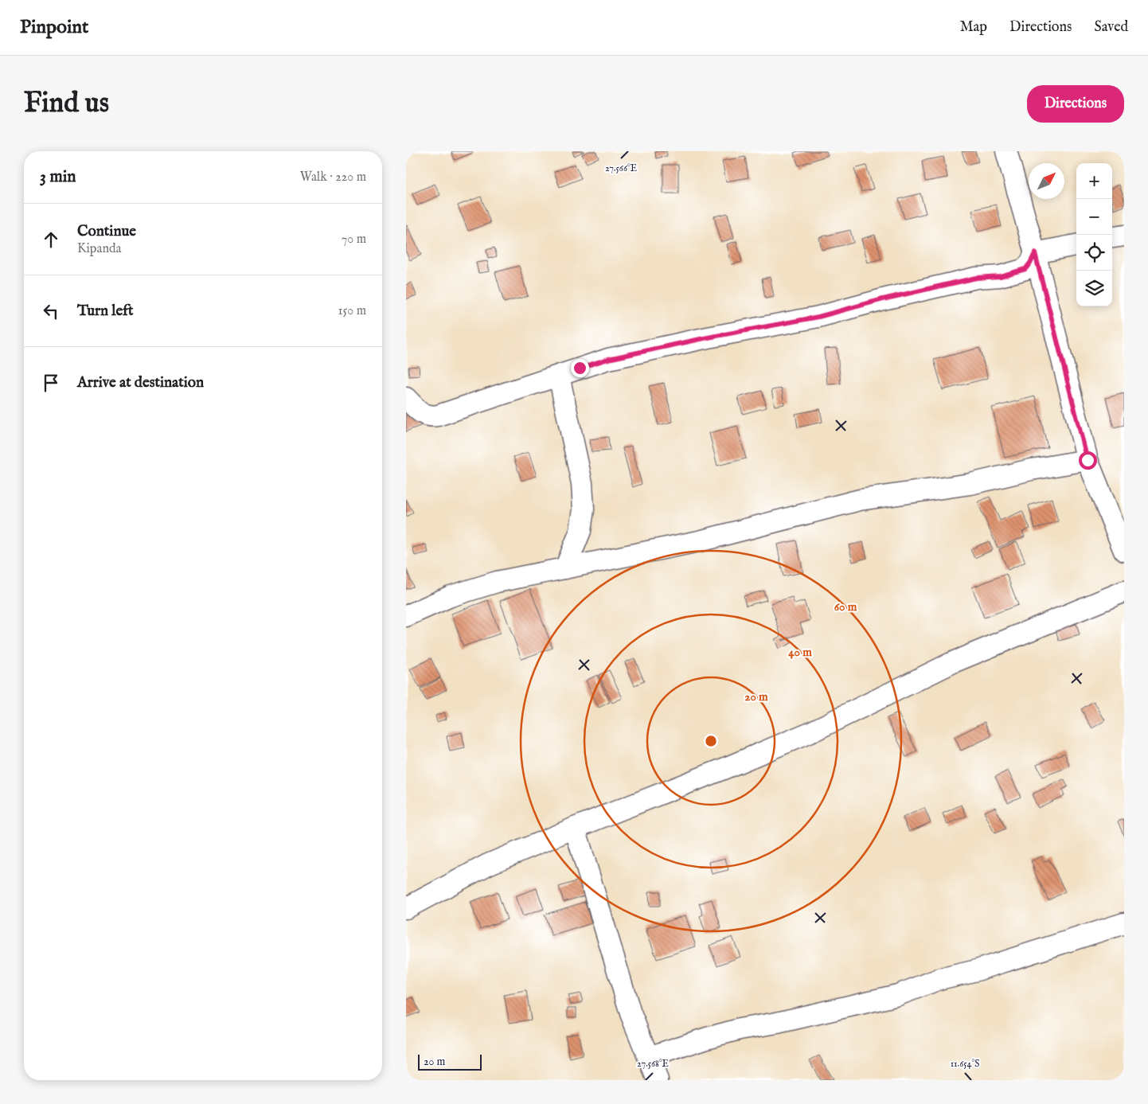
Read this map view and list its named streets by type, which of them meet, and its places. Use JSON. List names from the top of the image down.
{
  "scale_bar": "20 m",
  "north": "top right",
  "page": {
    "header": "Pinpoint",
    "nav": ["Map", "Directions", "Saved"],
    "buttons": "Directions",
    "title": "Find us",
    "heading": ["3 min", "Walk · 220 m"],
    "map_buttons": ["+", "−"],
    "list": [
      ["Continue", "Kipanda", "70 m"],
      ["Turn left", "150 m"],
      "Arrive at destination"
    ],
    "scale": "20 m"
  },
  "coordinates": ["27.566°E", "11.654°S", "27.568°E"],
  "rings": ["60 m", "40 m", "20 m"]
}
